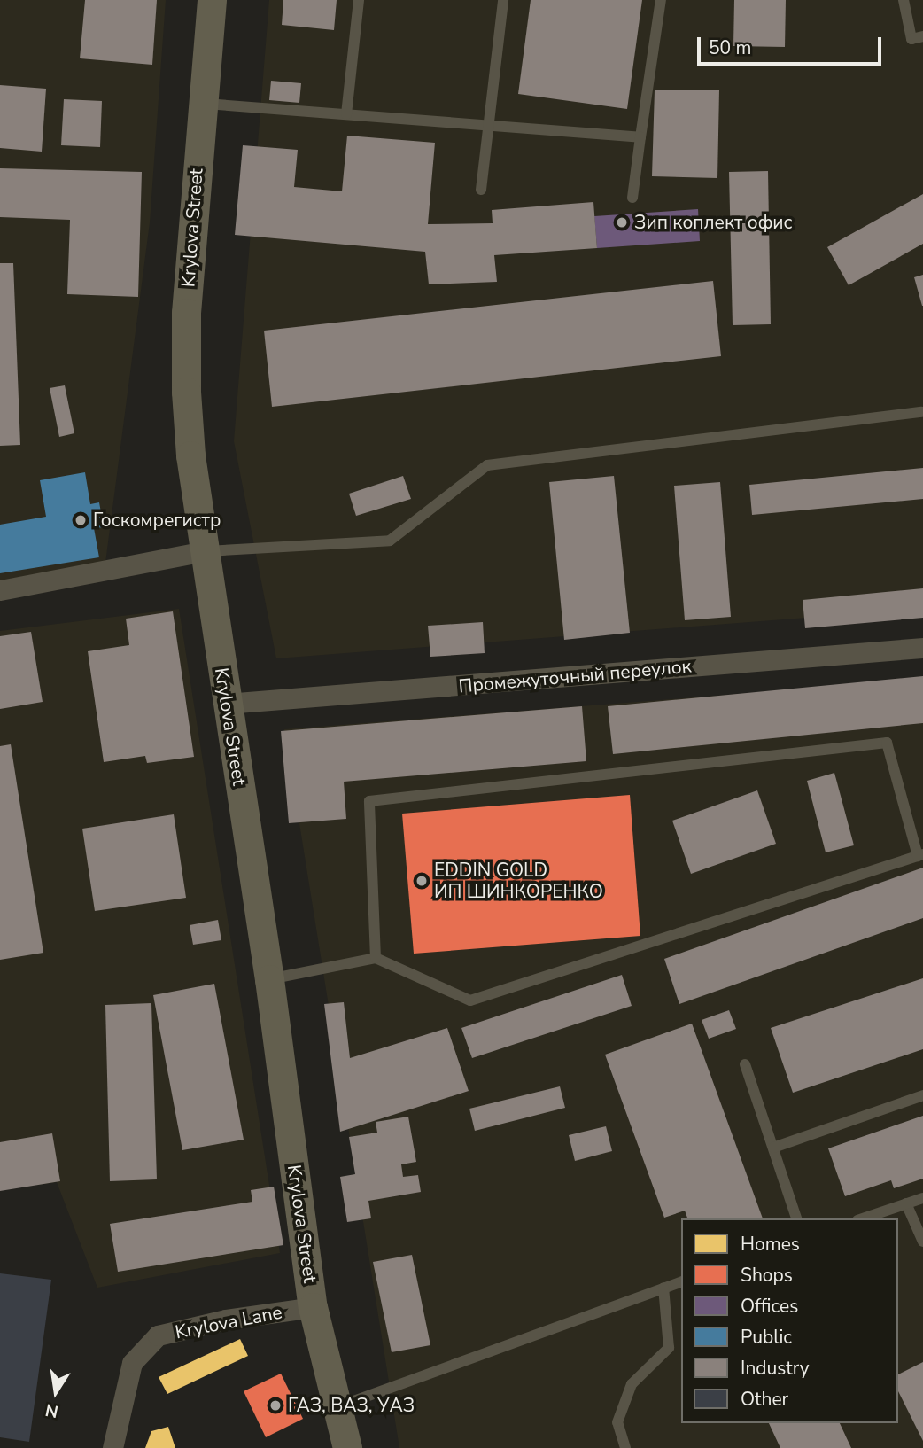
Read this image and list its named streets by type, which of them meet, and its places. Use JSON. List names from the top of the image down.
{
  "streets": {
    "main road": ["Krylova Street"],
    "street": ["Промежуточный переулок", "Krylova Lane"]
  },
  "crossings": [
    ["Krylova Street", "Промежуточный переулок"],
    ["Krylova Street", "Krylova Lane"]
  ],
  "places": [
    "Зип коплект офис",
    "Госкомрегистр",
    "EDDIN GOLD ИП ШИНКОРЕНКО",
    "ГАЗ, ВАЗ, УАЗ"
  ],
  "legend": [
    "Homes",
    "Shops",
    "Offices",
    "Public",
    "Industry",
    "Other"
  ],
  "scale_bar": "50 m",
  "north": "bottom"
}
